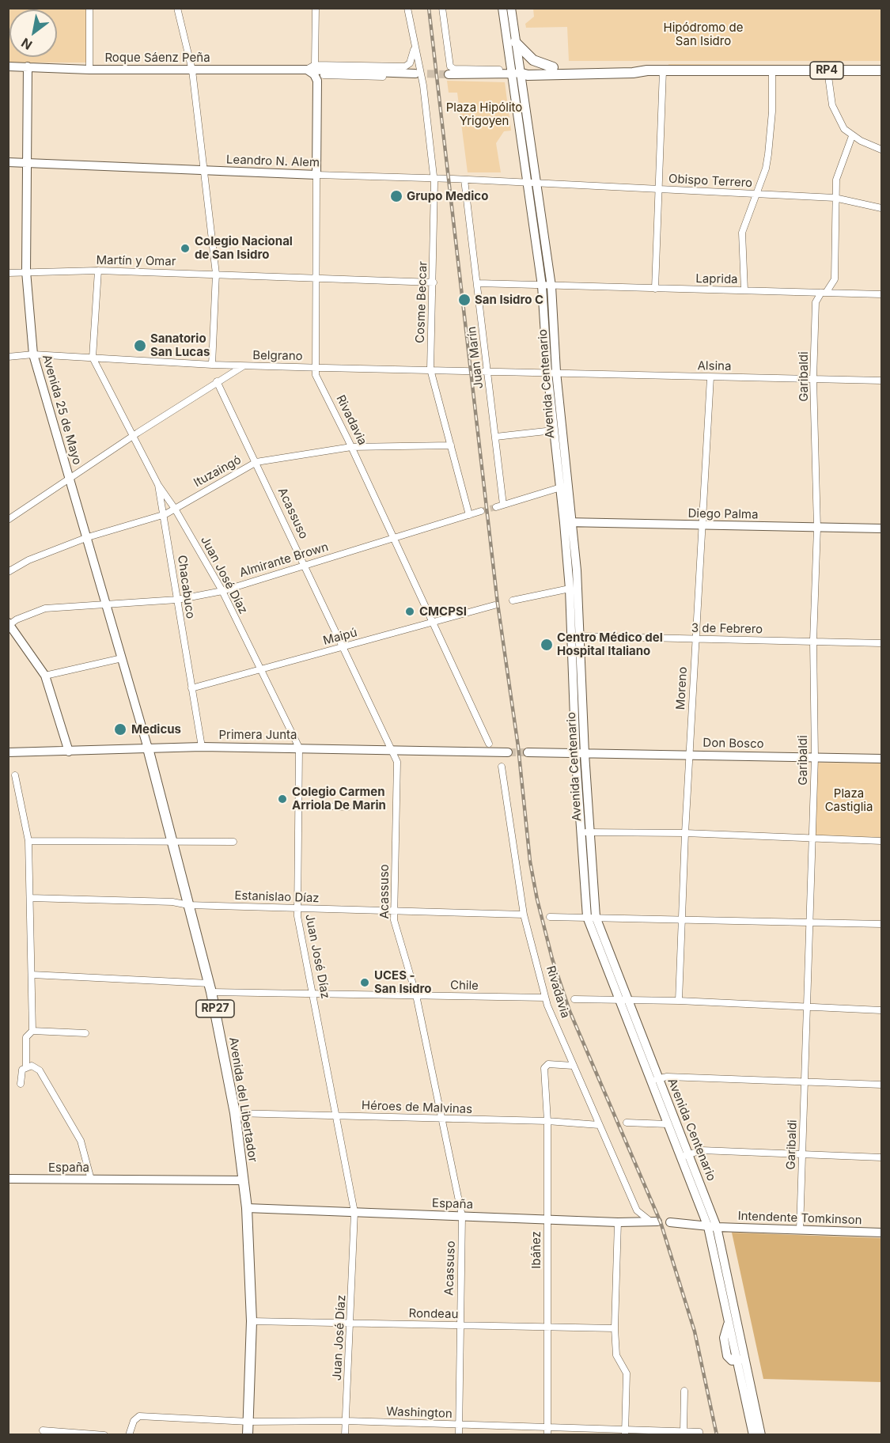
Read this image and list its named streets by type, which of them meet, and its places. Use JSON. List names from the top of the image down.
{
  "streets": {
    "main road": [
      "Roque Sáenz Peña",
      "RP4",
      "Leandro N. Alem",
      "Avenida Centenario",
      "Avenida 25 de Mayo",
      "Rivadavia",
      "Diego Palma",
      "Primera Junta",
      "Don Bosco",
      "RP27",
      "Avenida del Libertador",
      "España",
      "Intendente Tomkinson"
    ],
    "street": [
      "Obispo Terrero",
      "Martín y Omar",
      "Laprida",
      "Cosme Beccar",
      "Belgrano",
      "Juan Marín",
      "Alsina",
      "Garibaldi",
      "Ituzaingó",
      "Acassuso",
      "Almirante Brown",
      "Juan José Díaz",
      "Chacabuco",
      "3 de Febrero",
      "Maipú",
      "Moreno",
      "Estanislao Díaz",
      "Chile",
      "Héroes de Malvinas",
      "Ibáñez",
      "Rondeau",
      "Washington"
    ]
  },
  "crossings": [
    ["Roque Sáenz Peña", "Cosme Beccar"],
    ["Roque Sáenz Peña", "Avenida 25 de Mayo"],
    ["RP4", "Avenida Centenario"],
    ["Leandro N. Alem", "Obispo Terrero"],
    ["Leandro N. Alem", "Cosme Beccar"],
    ["Leandro N. Alem", "Juan Marín"],
    ["Leandro N. Alem", "Avenida Centenario"],
    ["Leandro N. Alem", "Avenida 25 de Mayo"],
    ["Leandro N. Alem", "Rivadavia"],
    ["Obispo Terrero", "Garibaldi"],
    ["Obispo Terrero", "Avenida Centenario"],
    ["Martín y Omar", "Cosme Beccar"],
    ["Martín y Omar", "Avenida 25 de Mayo"],
    ["Martín y Omar", "Rivadavia"],
    ["Laprida", "Garibaldi"],
    ["Laprida", "Avenida Centenario"],
    ["Cosme Beccar", "Belgrano"],
    ["Cosme Beccar", "Ituzaingó"],
    ["Cosme Beccar", "Almirante Brown"],
    ["Belgrano", "Juan Marín"],
    ["Belgrano", "Alsina"],
    ["Belgrano", "Avenida Centenario"],
    ["Belgrano", "Avenida 25 de Mayo"],
    ["Belgrano", "Rivadavia"],
    ["Belgrano", "Chacabuco"],
    ["Alsina", "Garibaldi"],
    ["Alsina", "Avenida Centenario"],
    ["Alsina", "Moreno"],
    ["Garibaldi", "Diego Palma"],
    ["Garibaldi", "3 de Febrero"],
    ["Garibaldi", "Don Bosco"],
    ["Garibaldi", "Intendente Tomkinson"],
    ["Avenida Centenario", "Diego Palma"],
    ["Avenida Centenario", "3 de Febrero"],
    ["Avenida Centenario", "Don Bosco"],
    ["Avenida Centenario", "Intendente Tomkinson"],
    ["Avenida 25 de Mayo", "Ituzaingó"],
    ["Avenida 25 de Mayo", "Almirante Brown"],
    ["Avenida 25 de Mayo", "Primera Junta"],
    ["Avenida 25 de Mayo", "Avenida del Libertador"],
    ["Rivadavia", "Ituzaingó"],
    ["Rivadavia", "Almirante Brown"],
    ["Rivadavia", "Maipú"],
    ["Rivadavia", "Estanislao Díaz"],
    ["Rivadavia", "Chile"],
    ["Rivadavia", "Héroes de Malvinas"],
    ["Rivadavia", "España"],
    ["Rivadavia", "Ibáñez"],
    ["Ituzaingó", "Acassuso"],
    ["Ituzaingó", "Juan José Díaz"],
    ["Ituzaingó", "Chacabuco"],
    ["Acassuso", "Almirante Brown"],
    ["Acassuso", "Maipú"],
    ["Acassuso", "Primera Junta"],
    ["Acassuso", "Estanislao Díaz"],
    ["Acassuso", "Chile"],
    ["Acassuso", "Héroes de Malvinas"],
    ["Acassuso", "España"],
    ["Acassuso", "Rondeau"],
    ["Acassuso", "Washington"],
    ["Diego Palma", "Moreno"],
    ["Almirante Brown", "Juan José Díaz"],
    ["Almirante Brown", "Chacabuco"],
    ["Juan José Díaz", "Chacabuco"],
    ["Juan José Díaz", "Maipú"],
    ["Juan José Díaz", "Primera Junta"],
    ["Juan José Díaz", "Estanislao Díaz"],
    ["Juan José Díaz", "Chile"],
    ["Juan José Díaz", "Héroes de Malvinas"],
    ["Juan José Díaz", "España"],
    ["Juan José Díaz", "Rondeau"],
    ["Juan José Díaz", "Washington"],
    ["Chacabuco", "Maipú"],
    ["Chacabuco", "Primera Junta"],
    ["3 de Febrero", "Moreno"],
    ["Moreno", "Don Bosco"],
    ["Primera Junta", "Avenida del Libertador"],
    ["Estanislao Díaz", "Avenida del Libertador"],
    ["Chile", "Avenida del Libertador"],
    ["Avenida del Libertador", "Héroes de Malvinas"],
    ["Avenida del Libertador", "España"],
    ["Avenida del Libertador", "Rondeau"],
    ["Avenida del Libertador", "Washington"],
    ["Héroes de Malvinas", "Ibáñez"],
    ["España", "Ibáñez"],
    ["Ibáñez", "Rondeau"],
    ["Ibáñez", "Washington"]
  ],
  "parks": ["Hipódromo de San Isidro", "Plaza Hipólito Yrigoyen", "Plaza Castiglia"],
  "places": [
    "Grupo Medico",
    "Colegio Nacional de San Isidro",
    "San Isidro C",
    "Sanatorio San Lucas",
    "CMCPSI",
    "Centro Médico del Hospital Italiano",
    "Medicus",
    "Colegio Carmen Arriola De Marin",
    "UCES - San Isidro"
  ],
  "north": "bottom left"
}
